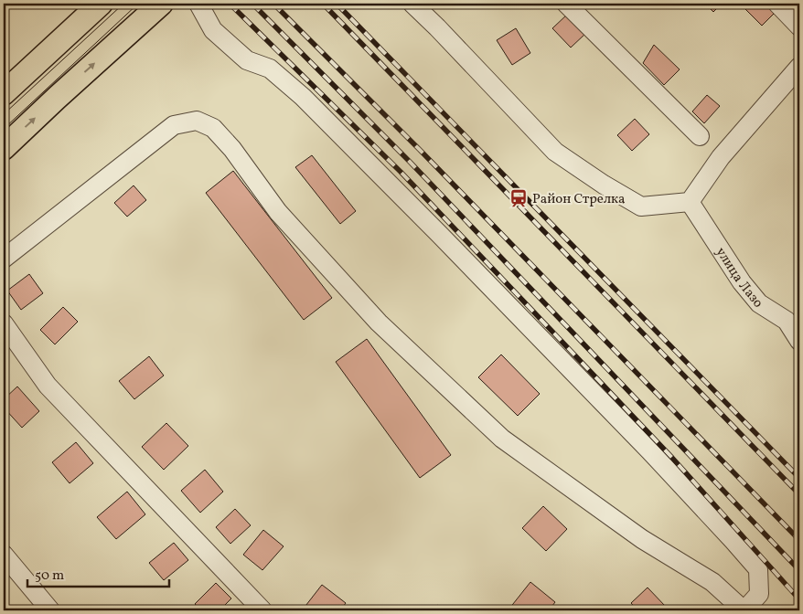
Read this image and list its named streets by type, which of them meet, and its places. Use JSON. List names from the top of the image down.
{
  "streets": {
    "street": ["улица Лазо"]
  },
  "places": {
    "station": ["Район Стрелка"]
  },
  "scale_bar": "50 m"
}
